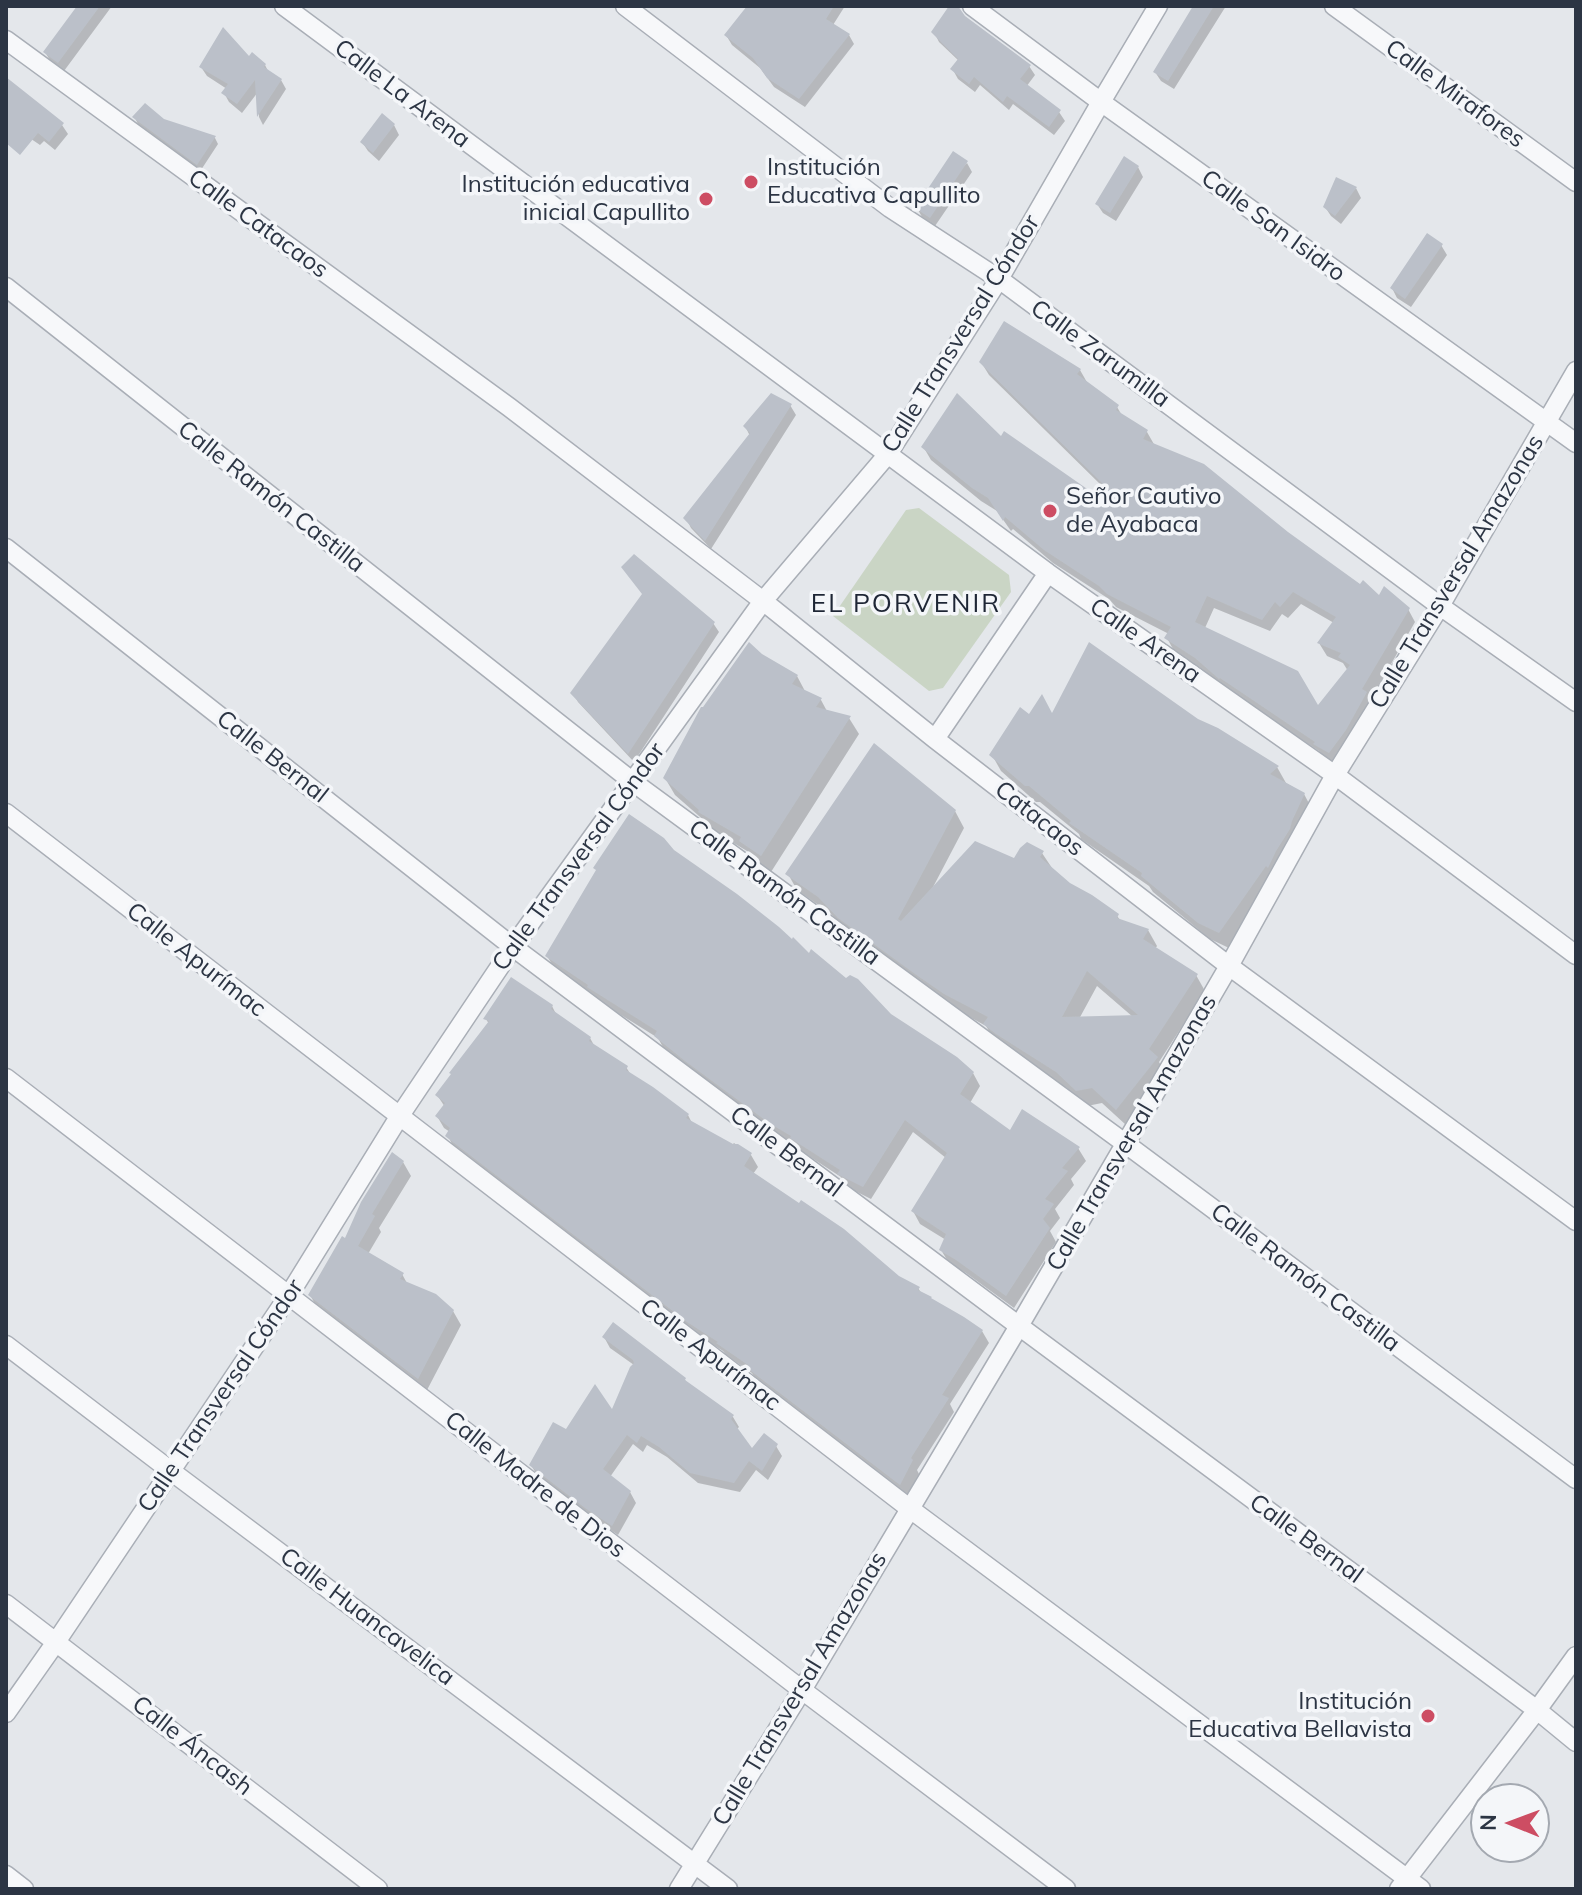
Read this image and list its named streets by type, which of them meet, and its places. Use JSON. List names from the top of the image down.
{
  "streets": {
    "street": [
      "Calle La Arena",
      "Calle Mirafores",
      "Calle Catacaos",
      "Calle San Isidro",
      "Calle Transversal Cóndor",
      "Calle Zarumilla",
      "Calle Ramón Castilla",
      "Calle Transversal Amazonas",
      "Calle Arena",
      "Calle Bernal",
      "Catacaos",
      "Calle Apurímac",
      "Calle Madre de Dios",
      "Calle Huancavelica",
      "Calle Áncash"
    ]
  },
  "crossings": [
    ["Calle La Arena", "Calle Arena"],
    ["Calle Catacaos", "Catacaos"],
    ["Calle San Isidro", "Calle Transversal Cóndor"],
    ["Calle San Isidro", "Calle Transversal Amazonas"],
    ["Calle Transversal Cóndor", "Calle Zarumilla"],
    ["Calle Transversal Cóndor", "Calle Ramón Castilla"],
    ["Calle Transversal Cóndor", "Calle Arena"],
    ["Calle Transversal Cóndor", "Calle Bernal"],
    ["Calle Transversal Cóndor", "Catacaos"],
    ["Calle Transversal Cóndor", "Calle Apurímac"],
    ["Calle Transversal Cóndor", "Calle Madre de Dios"],
    ["Calle Transversal Cóndor", "Calle Huancavelica"],
    ["Calle Transversal Cóndor", "Calle Áncash"],
    ["Calle Zarumilla", "Calle Transversal Amazonas"],
    ["Calle Ramón Castilla", "Calle Transversal Amazonas"],
    ["Calle Transversal Amazonas", "Calle Arena"],
    ["Calle Transversal Amazonas", "Calle Bernal"],
    ["Calle Transversal Amazonas", "Catacaos"],
    ["Calle Transversal Amazonas", "Calle Apurímac"],
    ["Calle Transversal Amazonas", "Calle Madre de Dios"],
    ["Calle Transversal Amazonas", "Calle Huancavelica"]
  ],
  "districts": ["EL PORVENIR"],
  "places": [
    "Institución Educativa Capullito",
    "Institución educativa inicial Capullito",
    "Señor Cautivo de Ayabaca",
    "Institución Educativa Bellavista"
  ],
  "north": "left"
}
